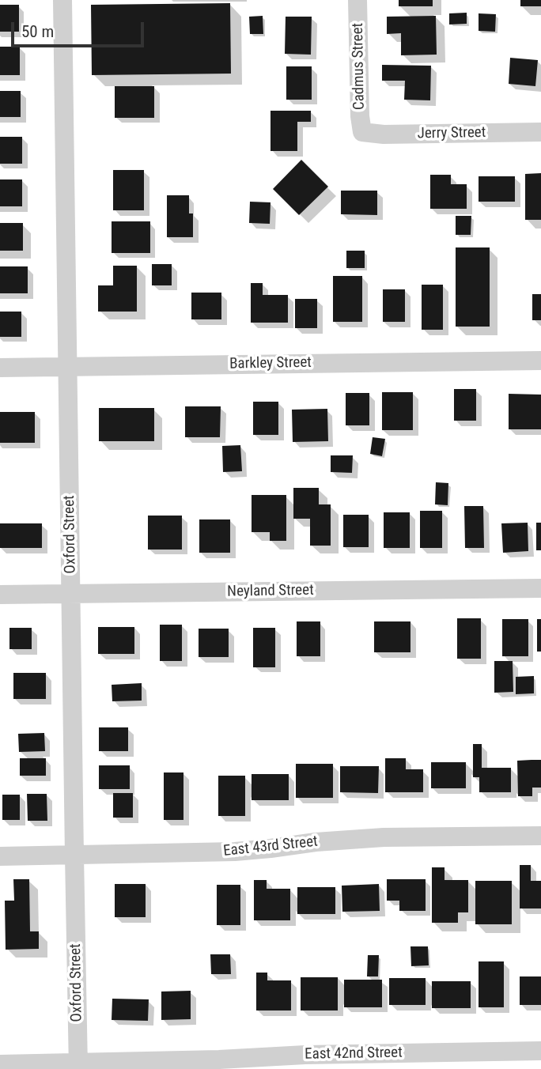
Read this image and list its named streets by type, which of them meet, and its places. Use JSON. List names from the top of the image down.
{
  "streets": {
    "street": [
      "Cadmus Street",
      "Jerry Street",
      "Barkley Street",
      "Oxford Street",
      "Neyland Street",
      "East 43rd Street",
      "East 42nd Street"
    ]
  },
  "crossings": [
    ["Cadmus Street", "Jerry Street"],
    ["Barkley Street", "Oxford Street"],
    ["Oxford Street", "Neyland Street"],
    ["Oxford Street", "East 43rd Street"],
    ["Oxford Street", "East 42nd Street"]
  ],
  "scale_bar": "50 m"
}
